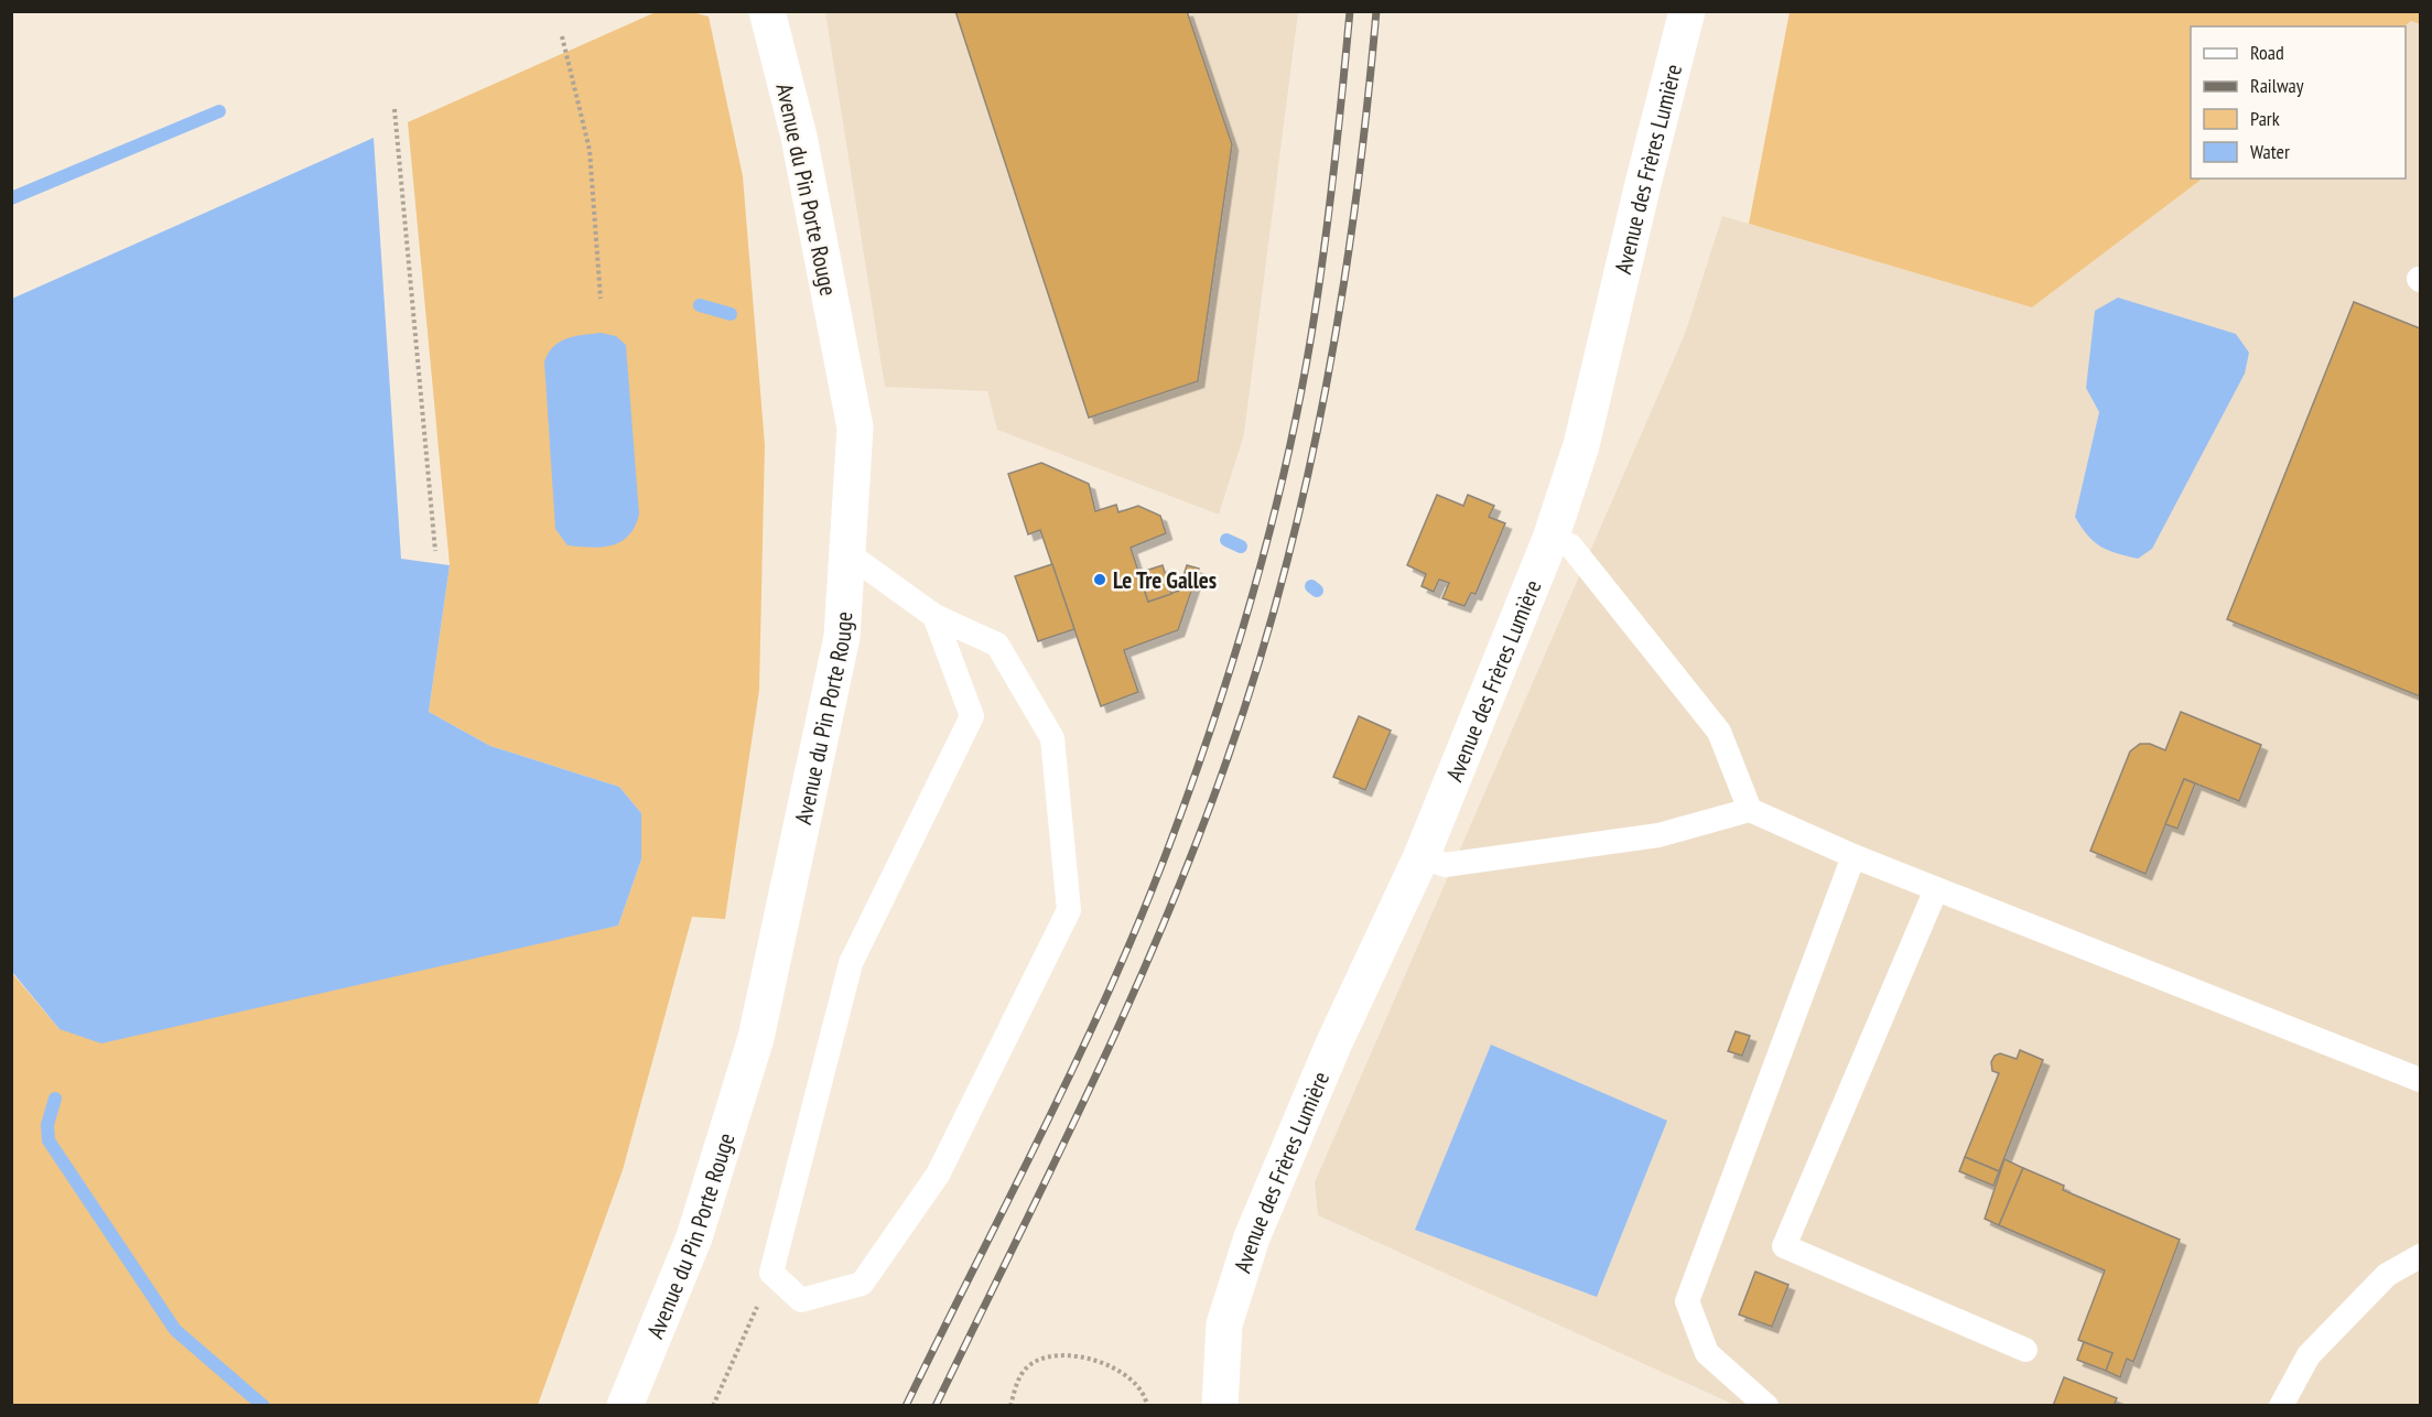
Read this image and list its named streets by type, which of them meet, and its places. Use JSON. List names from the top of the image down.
{
  "streets": {
    "street": ["Avenue des Frères Lumière", "Avenue du Pin Porte Rouge"]
  },
  "places": ["Le Tre Galles"],
  "legend": [
    "Road",
    "Railway",
    "Park",
    "Water"
  ]
}
